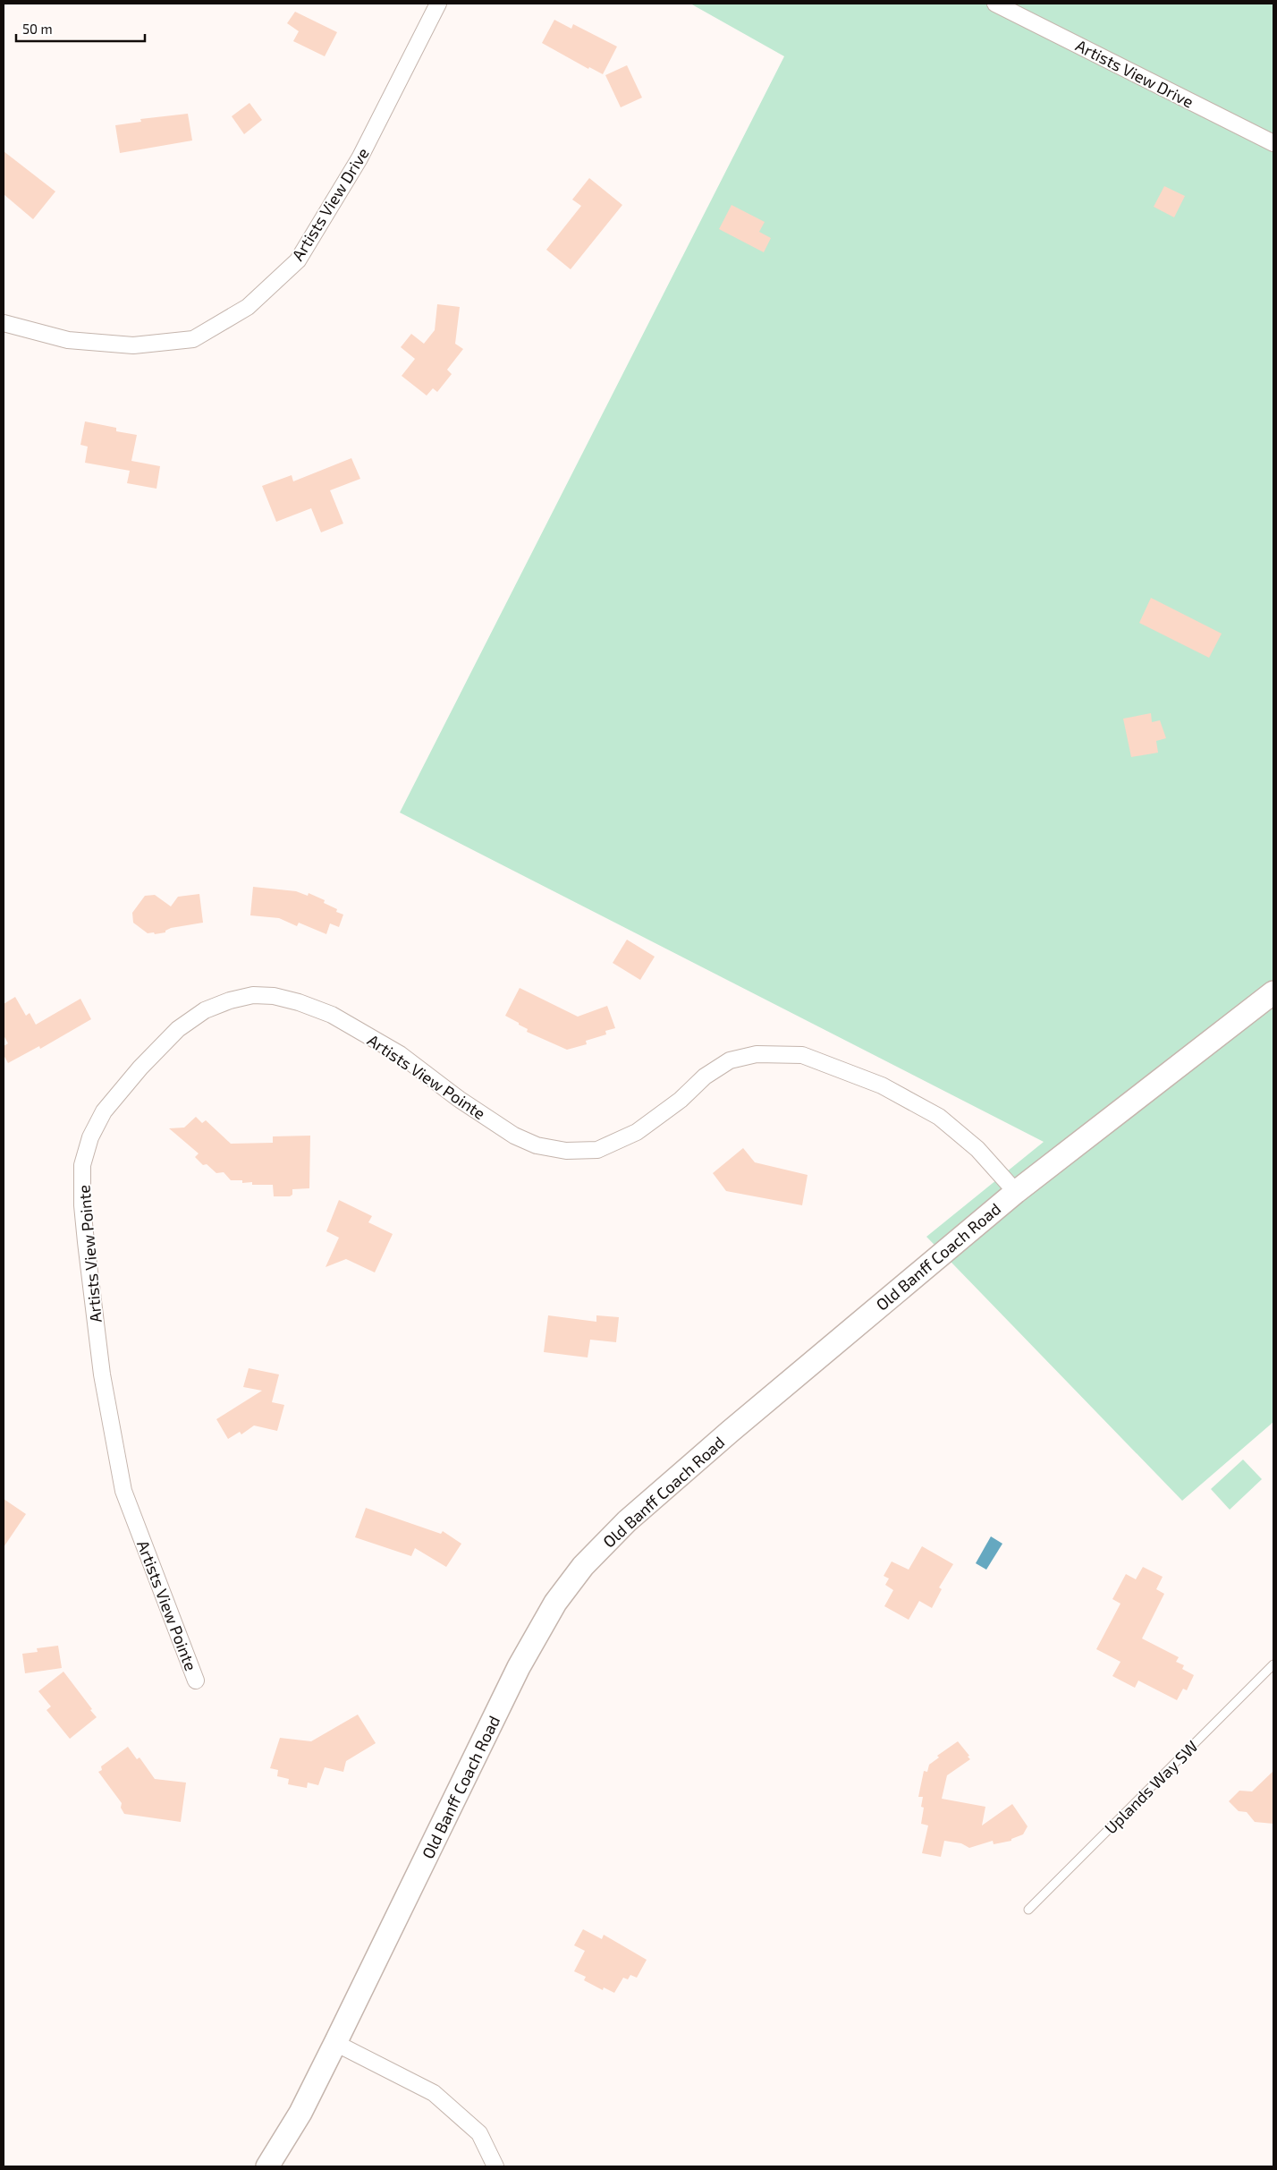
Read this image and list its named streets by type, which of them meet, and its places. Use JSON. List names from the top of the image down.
{
  "streets": {
    "main road": ["Old Banff Coach Road"],
    "street": ["Artists View Drive", "Artists View Pointe"],
    "lane": ["Uplands Way SW"]
  },
  "crossings": [
    ["Artists View Pointe", "Old Banff Coach Road"]
  ],
  "scale_bar": "50 m"
}
